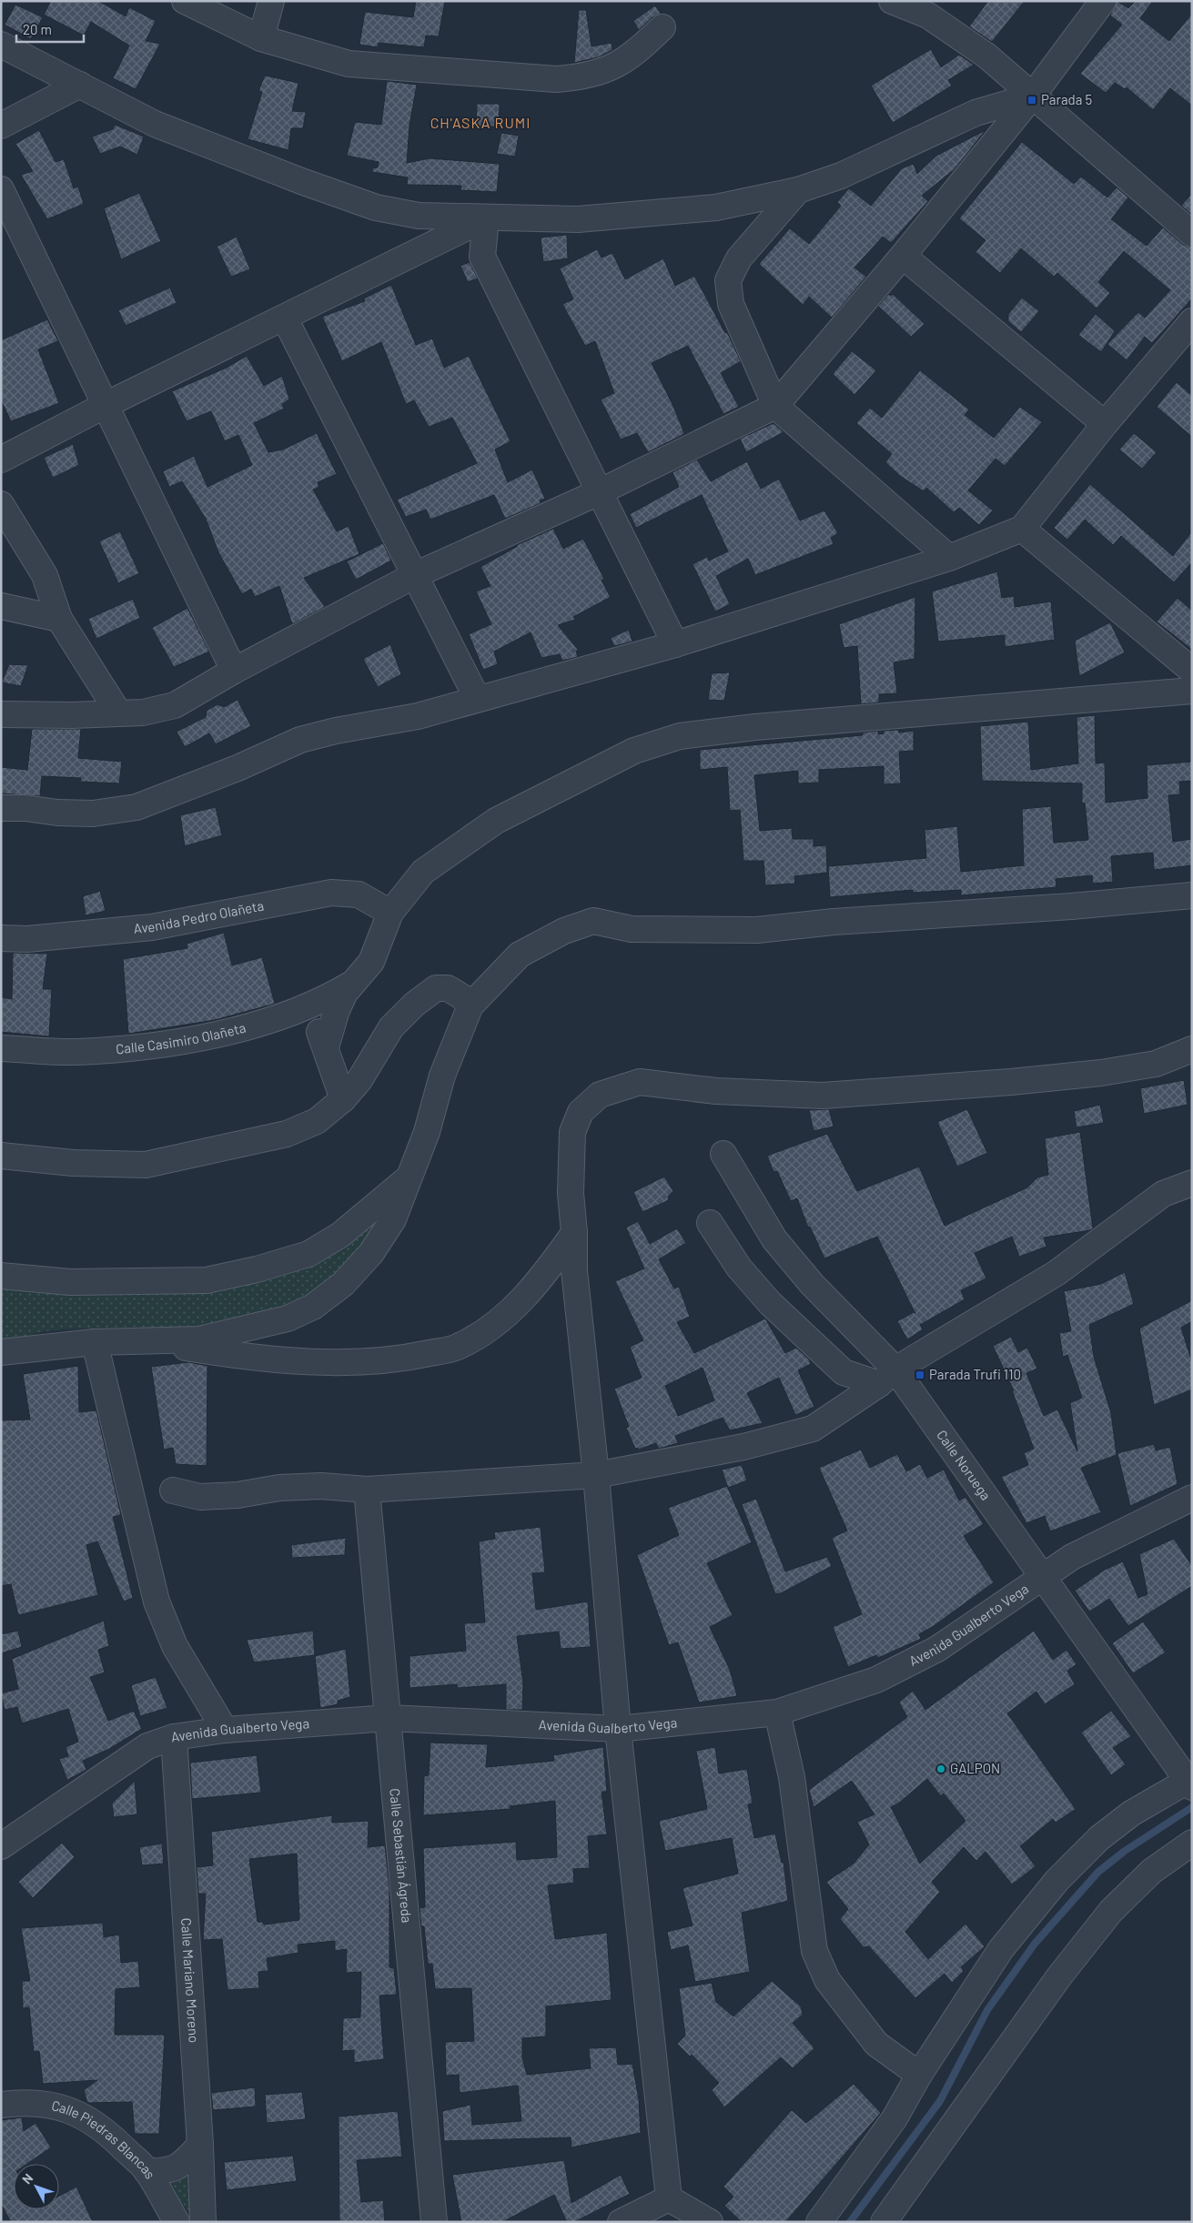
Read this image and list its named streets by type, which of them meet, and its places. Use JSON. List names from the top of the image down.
{
  "streets": {
    "street": [
      "Avenida Pedro Olañeta",
      "Calle Casimiro Olañeta",
      "Calle Noruega",
      "Avenida Gualberto Vega",
      "Calle Sebastián Ágreda",
      "Calle Mariano Moreno",
      "Calle Piedras Blancas"
    ]
  },
  "crossings": [
    ["Calle Noruega", "Avenida Gualberto Vega"],
    ["Avenida Gualberto Vega", "Calle Sebastián Ágreda"],
    ["Avenida Gualberto Vega", "Calle Mariano Moreno"]
  ],
  "districts": ["CH'ASKA RUMI"],
  "places": {
    "transit": ["Parada 5", "Parada Trufi 110"],
    "other": ["GALPON"]
  },
  "scale_bar": "20 m",
  "north": "top left"
}
